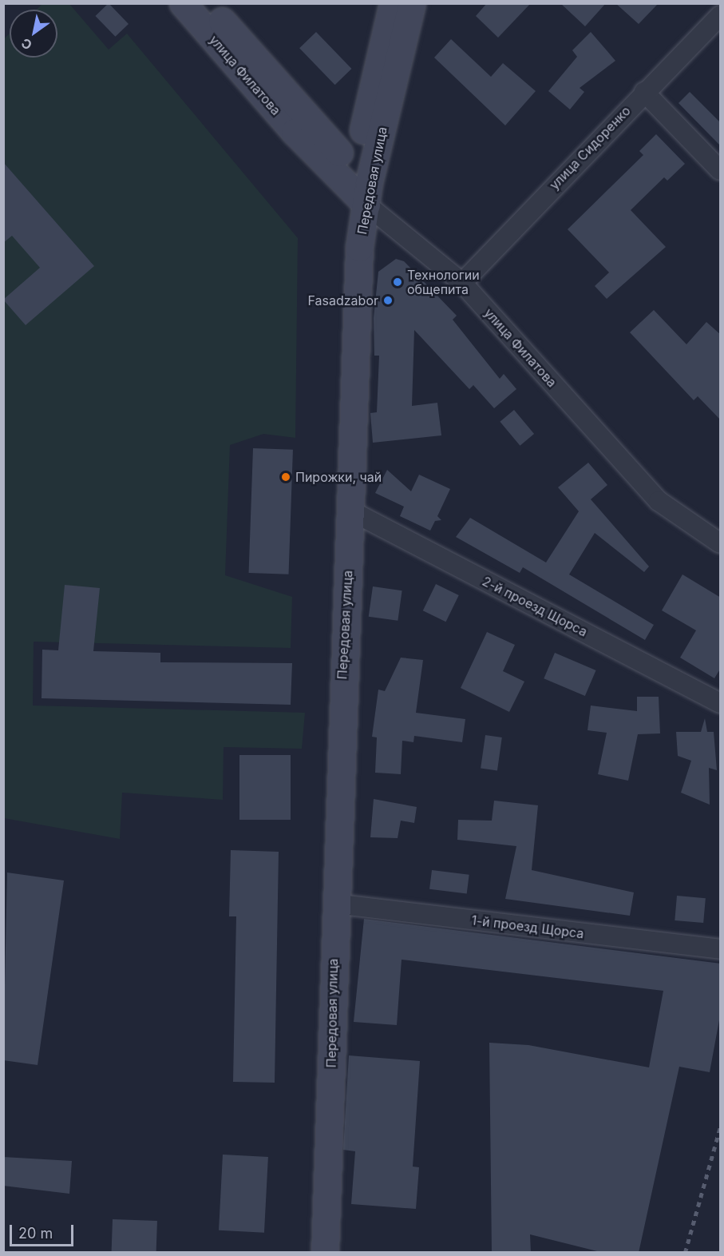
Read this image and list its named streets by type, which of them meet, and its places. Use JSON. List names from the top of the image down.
{
  "streets": {
    "main road": ["улица Филатова", "Передовая улица"],
    "street": ["улица Сидоренко", "2-й проезд Щорса", "1-й проезд Щорса"]
  },
  "crossings": [
    ["улица Филатова", "улица Сидоренко"],
    ["улица Филатова", "Передовая улица"],
    ["Передовая улица", "2-й проезд Щорса"],
    ["Передовая улица", "1-й проезд Щорса"]
  ],
  "places": ["Технологии общепита", "Fasadzabor", "Пирожки, чай"],
  "scale_bar": "20 m",
  "north": "bottom left"
}
